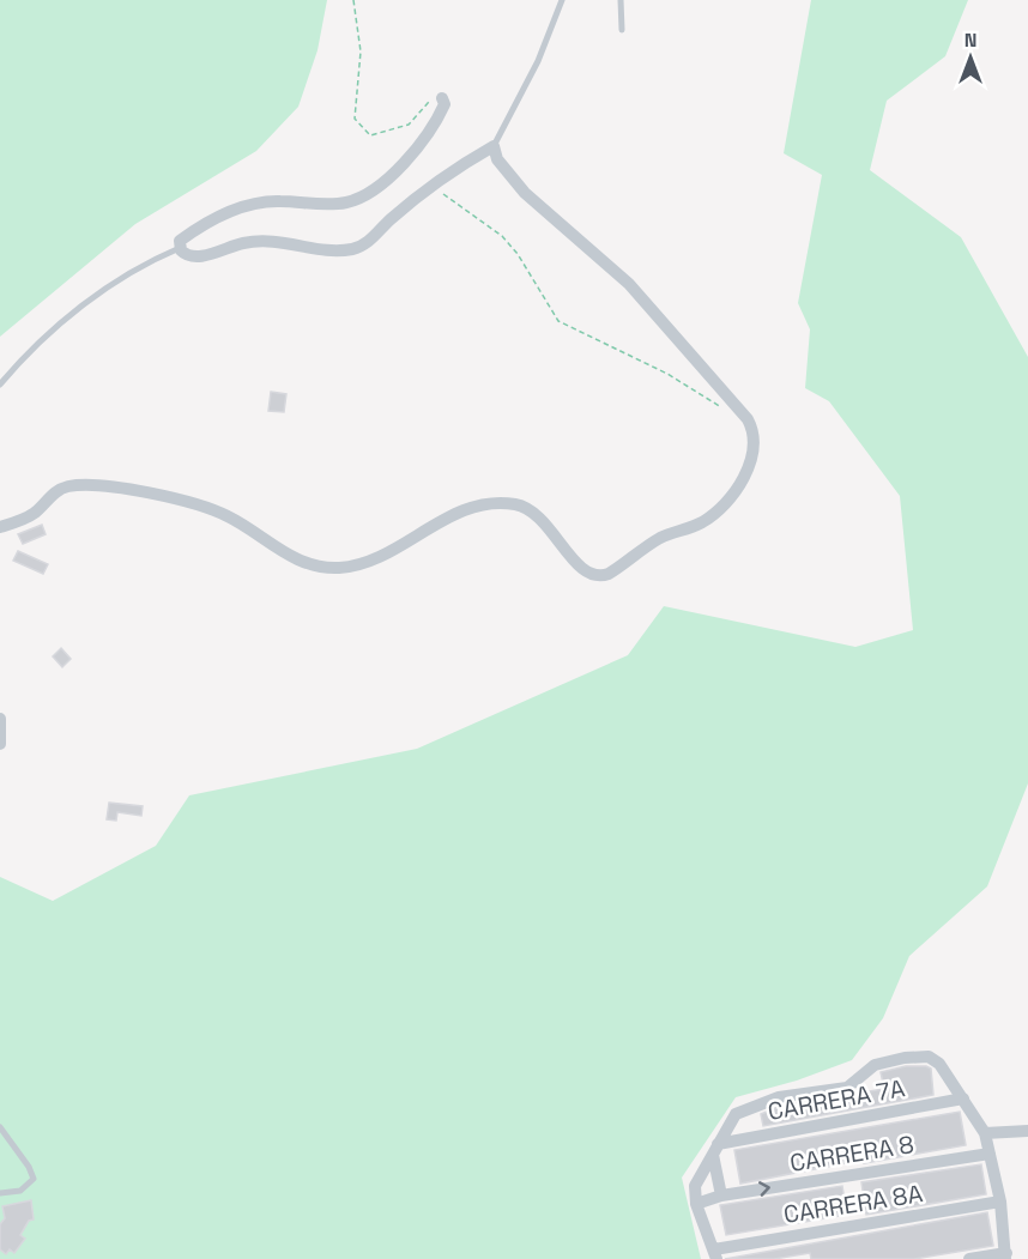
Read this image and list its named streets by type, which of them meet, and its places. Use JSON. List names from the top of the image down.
{
  "streets": {
    "street": ["CARRERA 7A", "CARRERA 8", "CARRERA 8A"]
  },
  "one_way": ["CARRERA 8"],
  "north": "top"
}
